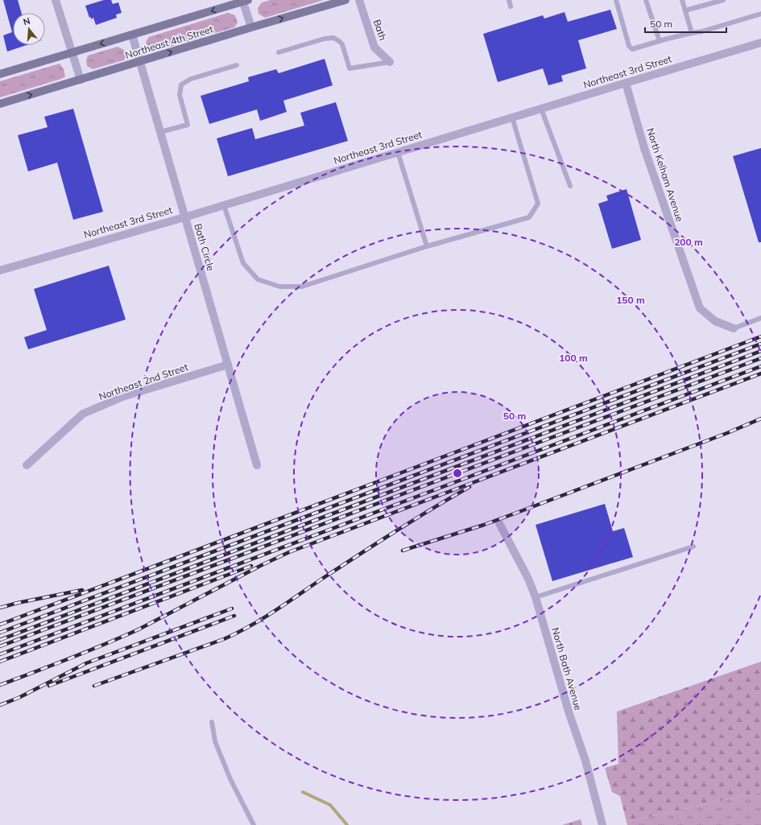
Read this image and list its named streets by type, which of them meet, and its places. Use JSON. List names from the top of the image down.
{
  "streets": {
    "main road": ["Northeast 4th Street"],
    "street": [
      "Bath",
      "Northeast 3rd Street",
      "North Kelham Avenue",
      "Bath Circle",
      "Northeast 2nd Street",
      "North Bath Avenue"
    ]
  },
  "crossings": [
    ["Northeast 4th Street", "Bath Circle"],
    ["Northeast 3rd Street", "North Kelham Avenue"],
    ["Northeast 3rd Street", "Bath Circle"],
    ["Bath Circle", "Northeast 2nd Street"]
  ],
  "scale_bar": "50 m",
  "north": "top",
  "rings": [
    "200 m",
    "150 m",
    "100 m",
    "50 m"
  ]
}
